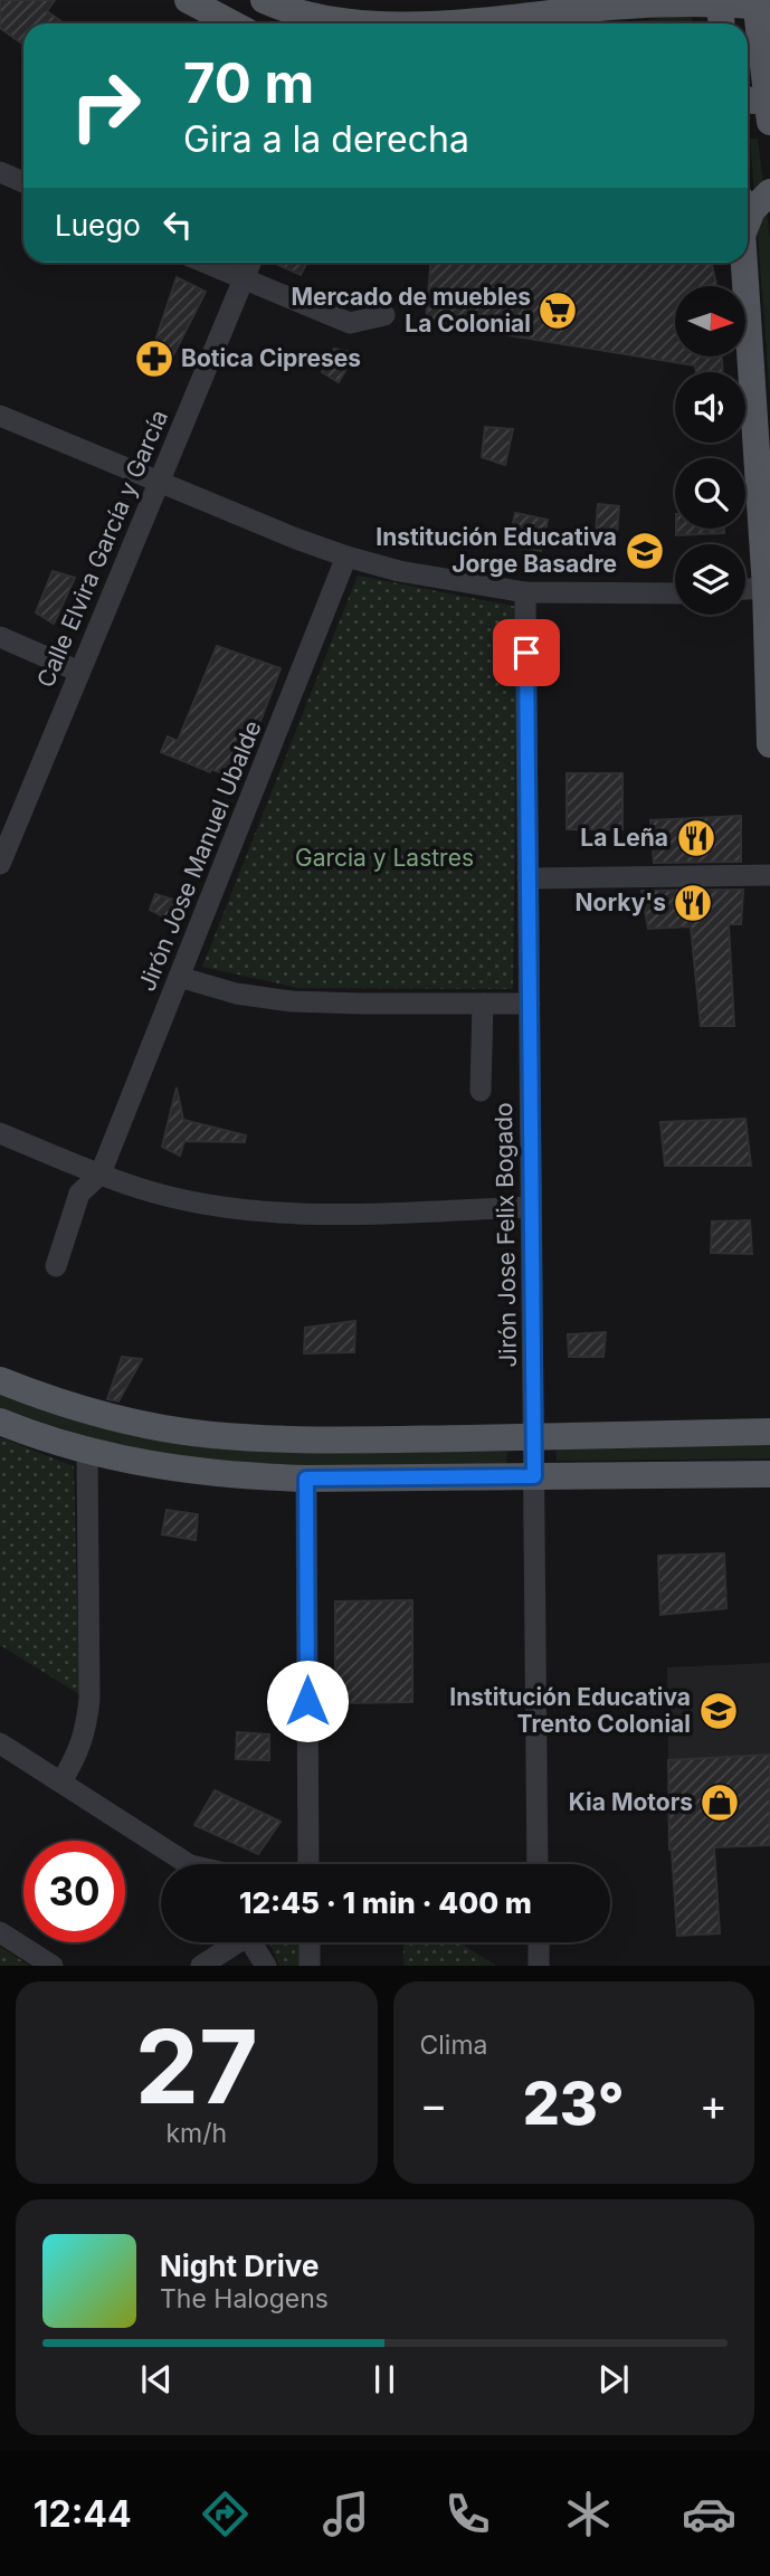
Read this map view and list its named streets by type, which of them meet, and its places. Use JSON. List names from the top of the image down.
{
  "streets": {
    "street": ["Calle Elvira García y García", "Jirón Jose Manuel Ubalde", "Jirón Jose Felix Bogado"]
  },
  "parks": ["Garcia y Lastres"],
  "places": {
    "supermarket": ["Mercado de muebles La Colonial"],
    "pharmacy": ["Botica Cipreses"],
    "school or university": ["Institución Educativa Jorge Basadre", "Institución Educativa Trento Colonial"],
    "restaurant": ["La Leña", "Norky's"],
    "shop": ["Kia Motors"]
  },
  "north": "right",
  "page": {
    "turn": ["70 m", "Gira a la derecha"],
    "then": "Luego",
    "limit": "30",
    "trip": "12:45 · 1 min · 400 m",
    "tile": [
      ["27", "km/h"],
      "Clima"
    ],
    "heat": ["−", "23°", "+"],
    "song": ["Night Drive", "The Halogens"],
    "tabs": "12:44"
  }
}
